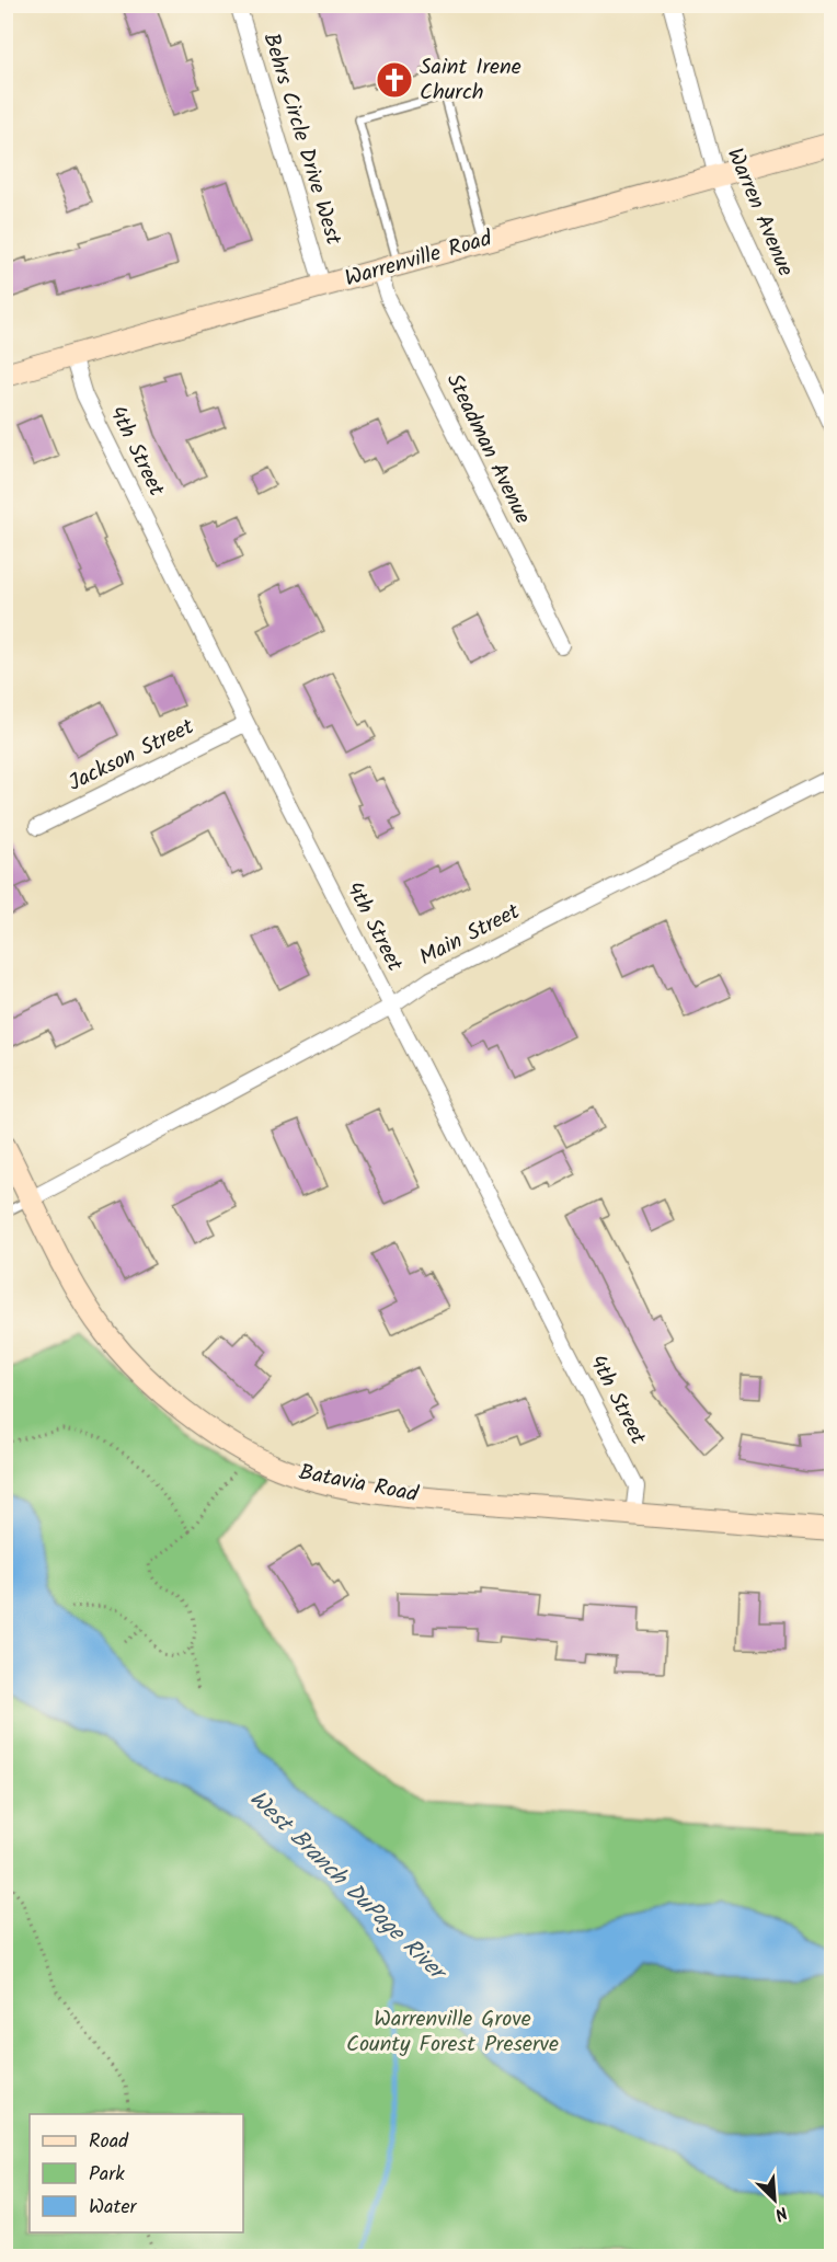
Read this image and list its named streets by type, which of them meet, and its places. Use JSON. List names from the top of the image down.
{
  "streets": {
    "main road": ["Warrenville Road", "Batavia Road"],
    "street": [
      "Behrs Circle Drive West",
      "Warren Avenue",
      "Steadman Avenue",
      "4th Street",
      "Jackson Street",
      "Main Street"
    ]
  },
  "crossings": [
    ["Behrs Circle Drive West", "Warrenville Road"],
    ["Warren Avenue", "Warrenville Road"],
    ["Warrenville Road", "Steadman Avenue"],
    ["Warrenville Road", "4th Street"],
    ["4th Street", "Jackson Street"],
    ["4th Street", "Main Street"],
    ["4th Street", "Batavia Road"],
    ["Main Street", "Batavia Road"]
  ],
  "water": ["West Branch DuPage River"],
  "parks": ["Warrenville Grove County Forest Preserve"],
  "places": {
    "church": ["Saint Irene Church"]
  },
  "legend": ["Road", "Park", "Water"],
  "north": "bottom right"
}
